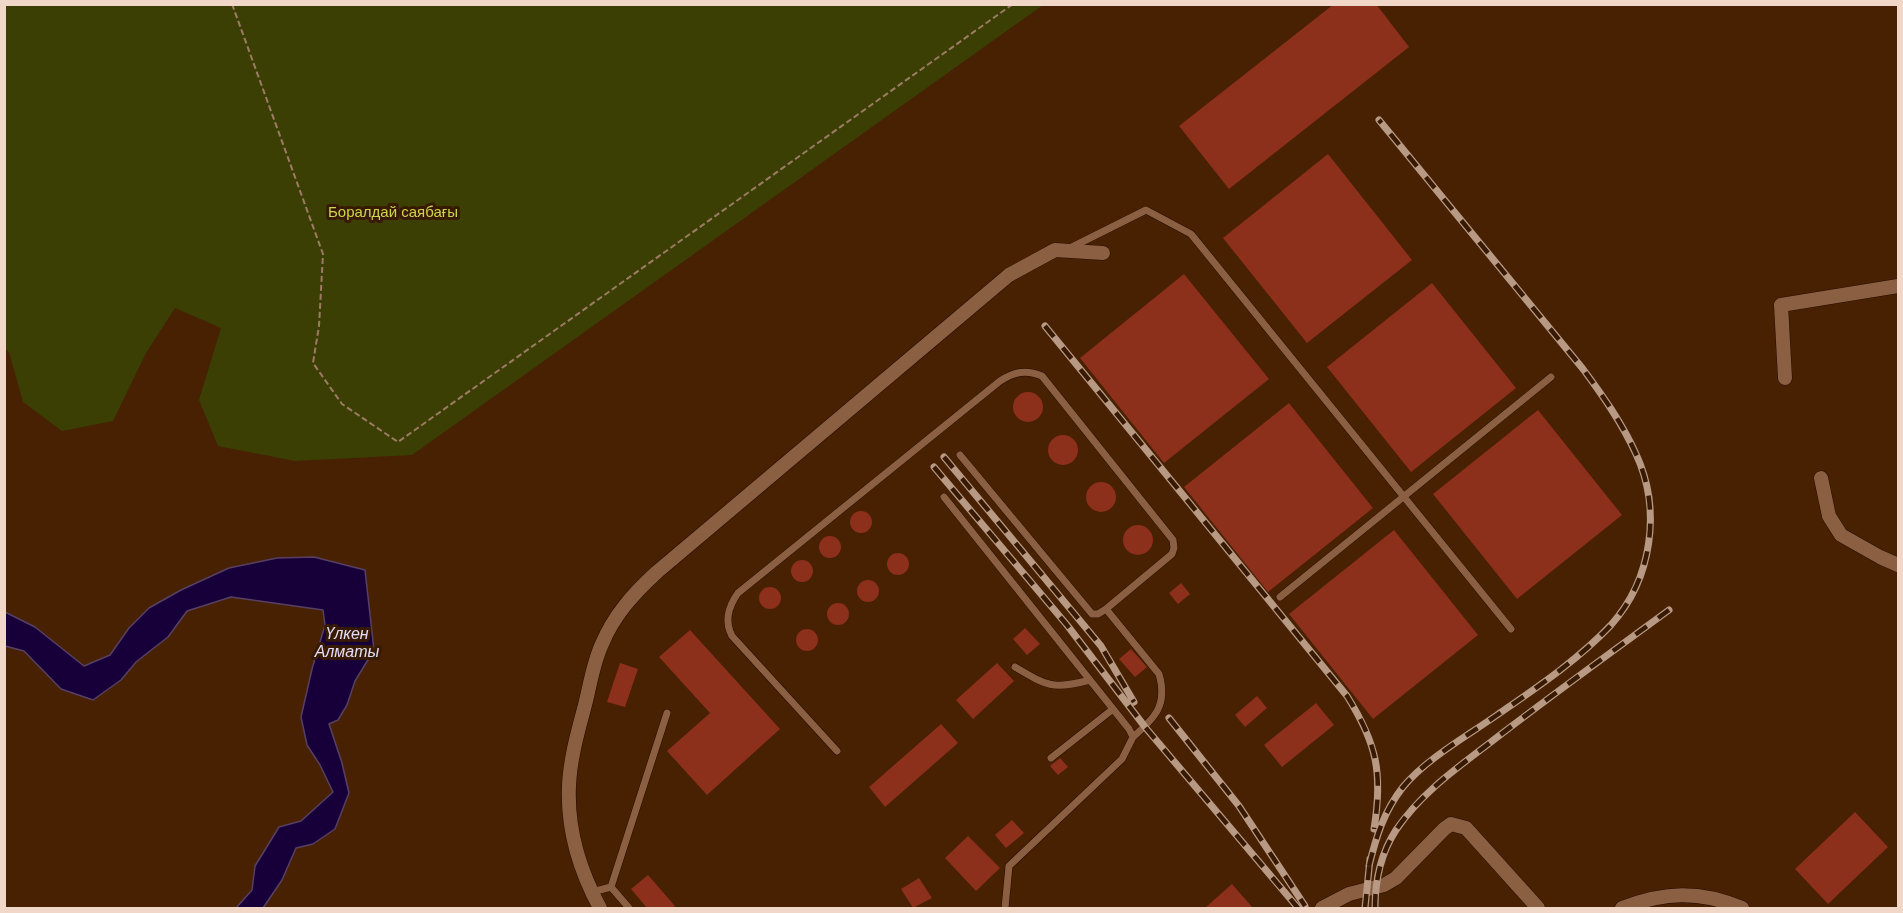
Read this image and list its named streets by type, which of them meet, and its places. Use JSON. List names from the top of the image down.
{
  "water": ["Үлкен Алматы"],
  "parks": ["Боралдай саябағы"]
}
